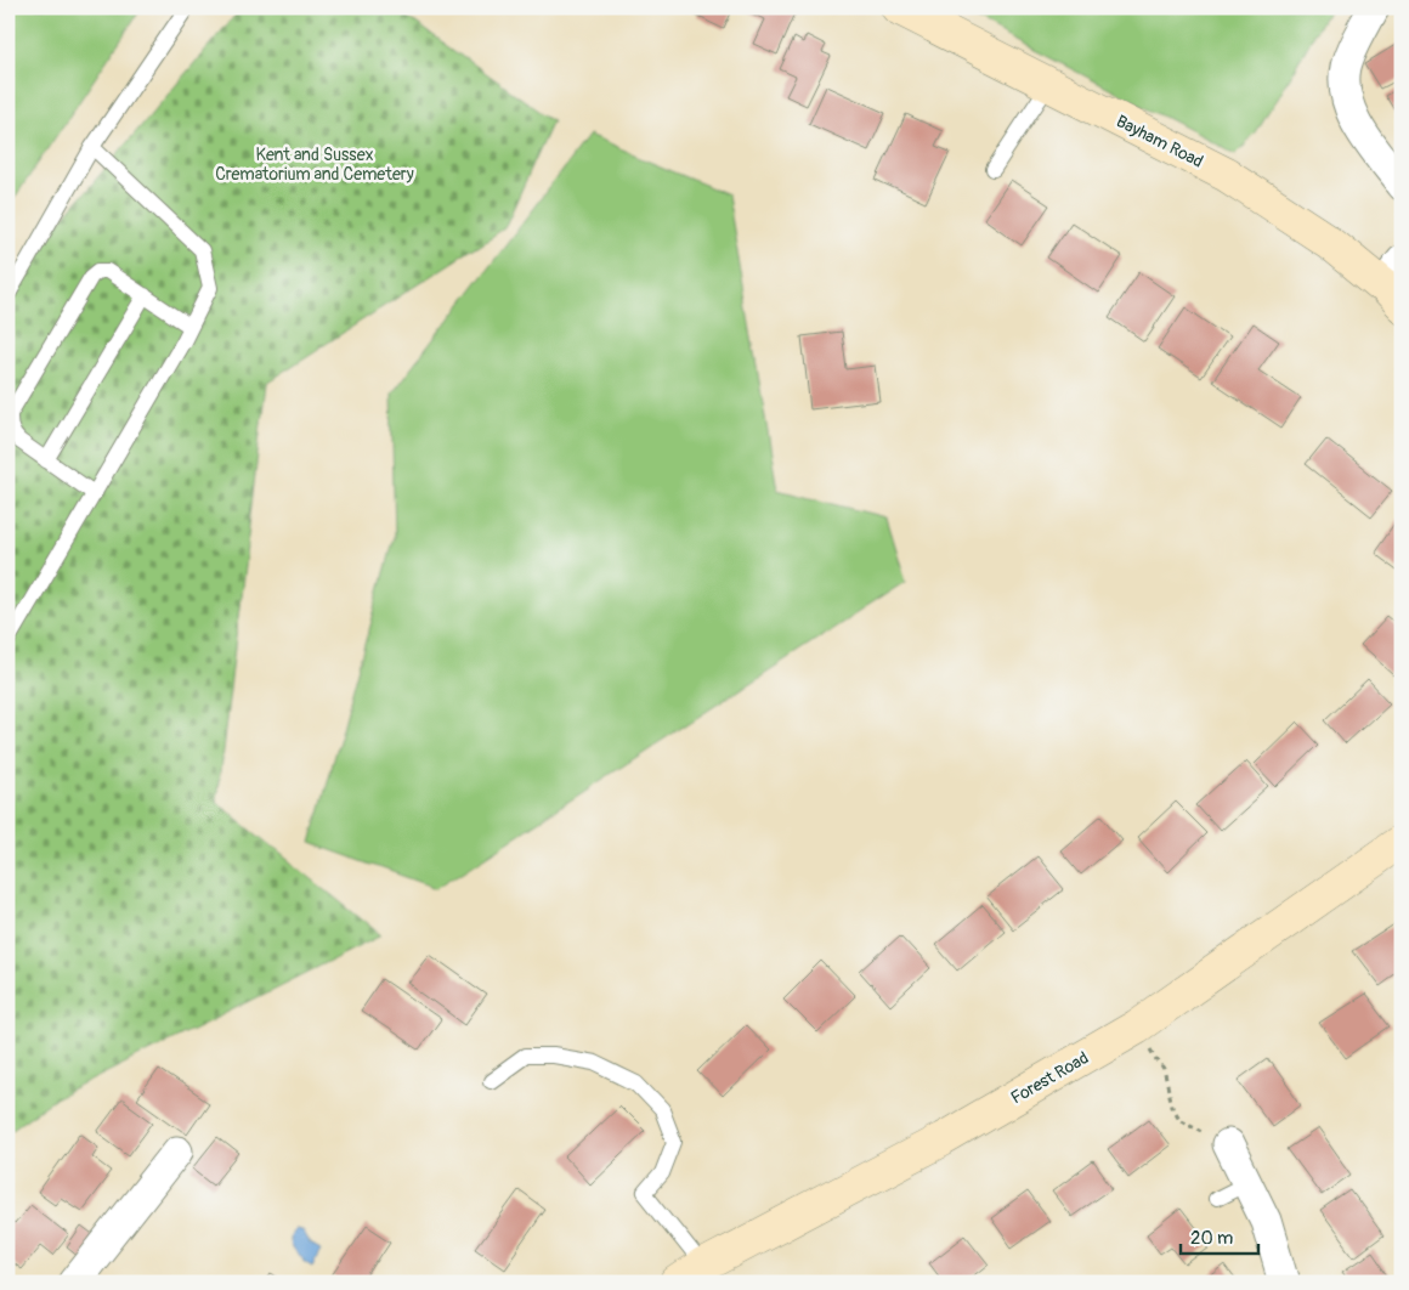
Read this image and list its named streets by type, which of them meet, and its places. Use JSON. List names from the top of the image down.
{
  "streets": {
    "street": ["Bayham Road", "Forest Road"]
  },
  "parks": ["Kent and Sussex Crematorium and Cemetery"],
  "scale_bar": "20 m"
}
